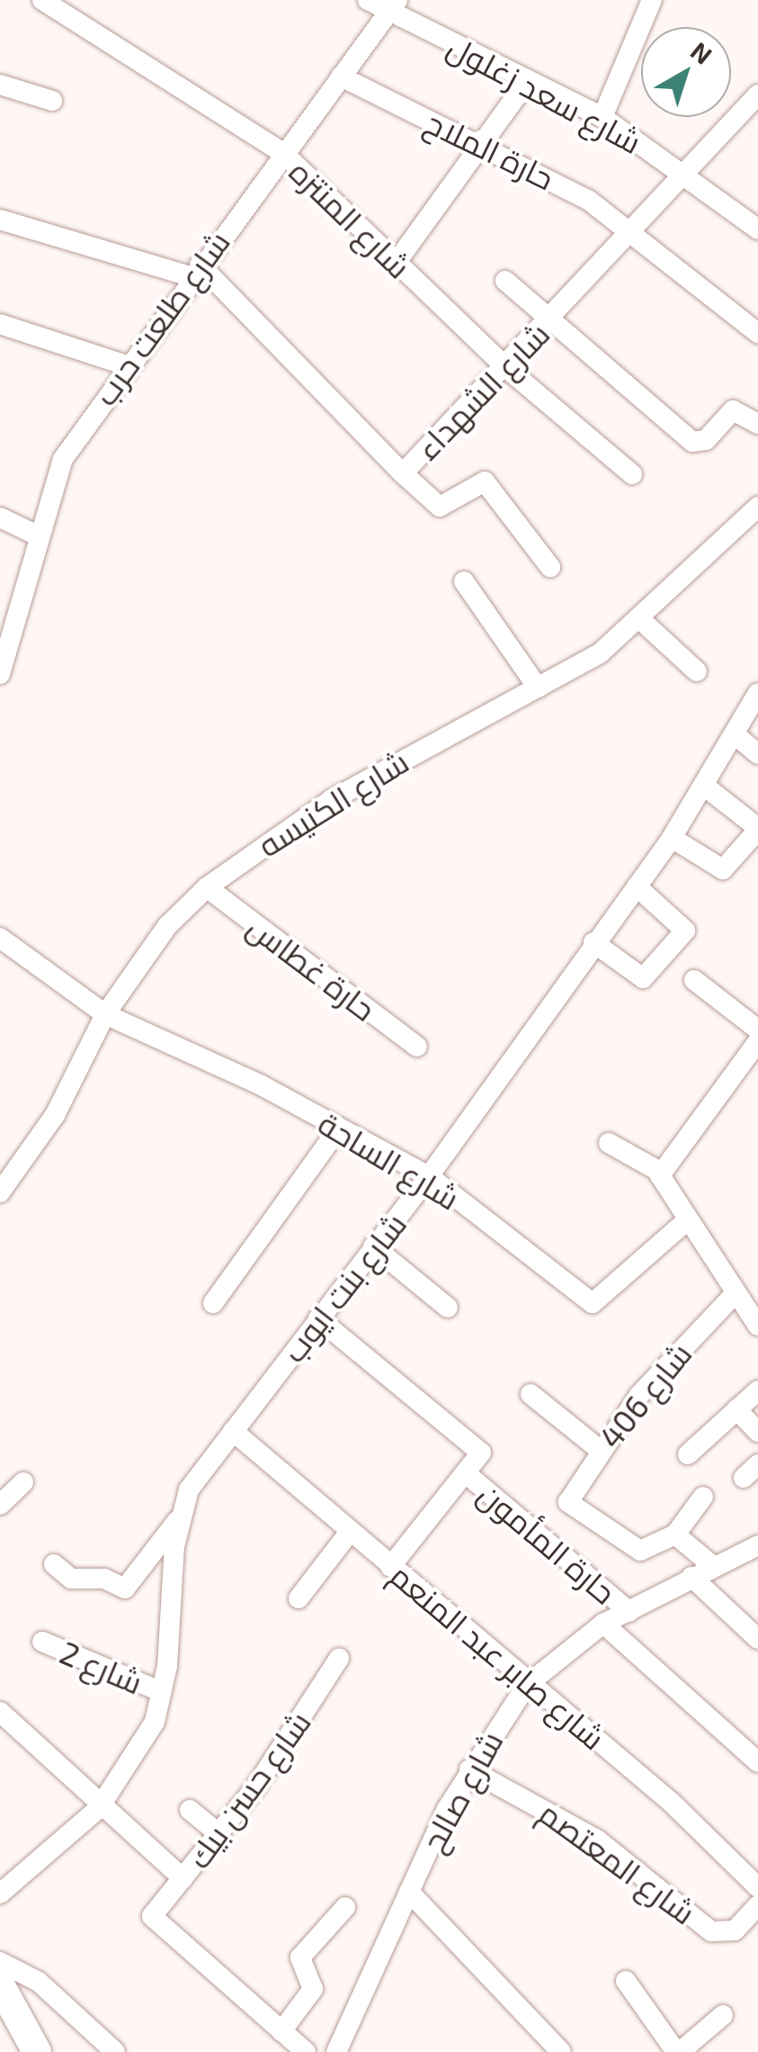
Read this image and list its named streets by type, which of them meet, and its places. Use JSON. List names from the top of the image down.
{
  "streets": {
    "street": [
      "شارع سعد زغلول",
      "حارة الملاح",
      "شارع المنتزه",
      "شارع طلعت حرب",
      "شارع الشهداء",
      "شارع الكنيسه",
      "حارة غطاس",
      "شارع الساحة",
      "شارع بنت ايوب",
      "شارع 406",
      "حارة المأمون",
      "شارع صابر عبد المنعم",
      "شارع 2",
      "شارع حسن بيك",
      "شارع صالح",
      "شارع المعتصم"
    ]
  },
  "crossings": [
    ["شارع سعد زغلول", "شارع طلعت حرب"],
    ["شارع سعد زغلول", "شارع الشهداء"],
    ["حارة الملاح", "شارع طلعت حرب"],
    ["حارة الملاح", "شارع الشهداء"],
    ["شارع المنتزه", "شارع طلعت حرب"],
    ["شارع المنتزه", "شارع الشهداء"],
    ["شارع طلعت حرب", "شارع الشهداء"],
    ["شارع الكنيسه", "حارة غطاس"],
    ["شارع الكنيسه", "شارع الساحة"],
    ["شارع الساحة", "شارع بنت ايوب"],
    ["شارع بنت ايوب", "شارع صابر عبد المنعم"],
    ["شارع بنت ايوب", "شارع 2"],
    ["حارة المأمون", "شارع صالح"],
    ["شارع صابر عبد المنعم", "شارع صالح"],
    ["شارع صالح", "شارع المعتصم"]
  ],
  "north": "top right"
}
